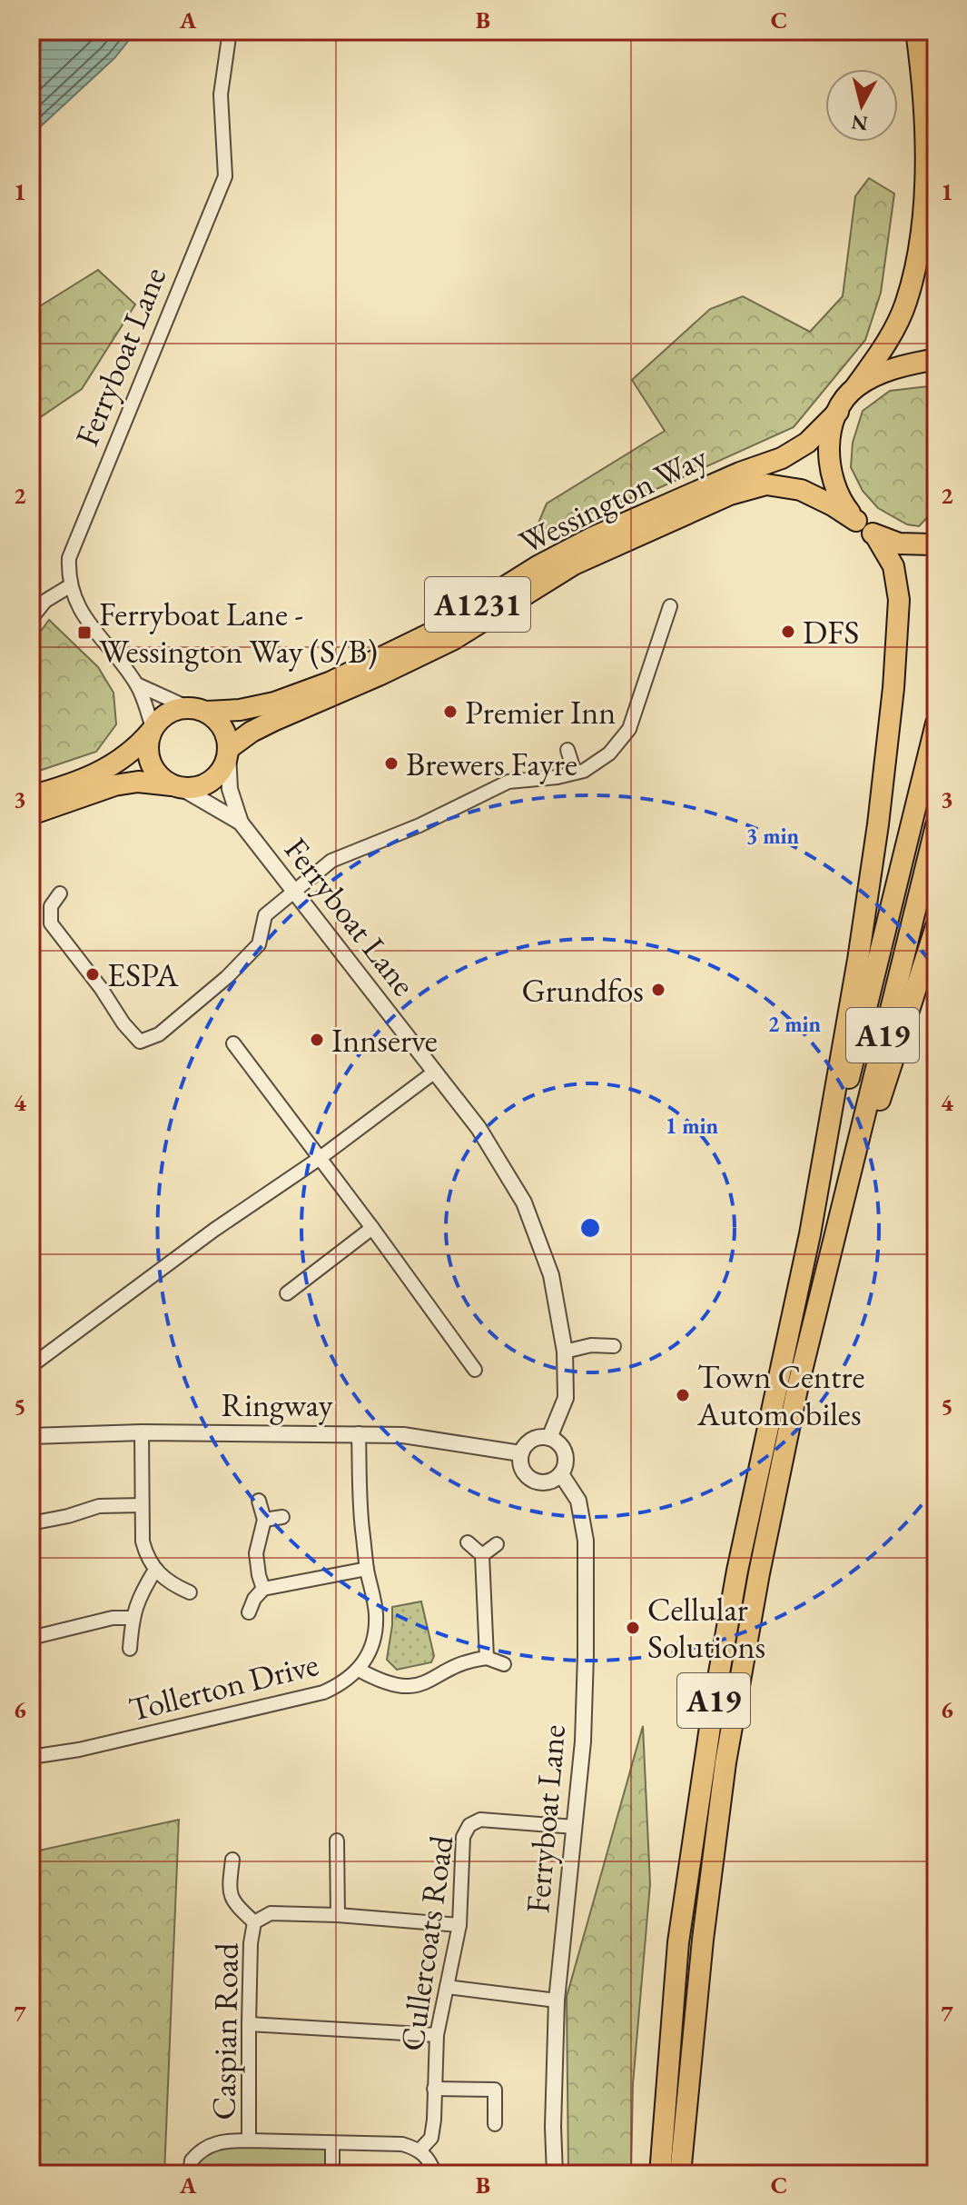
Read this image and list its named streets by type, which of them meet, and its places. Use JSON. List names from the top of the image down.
{
  "streets": {
    "highway": ["Wessington Way", "A1231", "A19"],
    "street": [
      "Ferryboat Lane",
      "Ringway",
      "Tollerton Drive",
      "Cullercoats Road",
      "Caspian Road"
    ]
  },
  "crossings": [
    ["Ferryboat Lane", "Wessington Way"],
    ["Ferryboat Lane", "Ringway"],
    ["Ferryboat Lane", "Cullercoats Road"],
    ["Wessington Way", "A1231"],
    ["A1231", "A19"],
    ["Ringway", "Tollerton Drive"],
    ["Cullercoats Road", "Caspian Road"]
  ],
  "places": {
    "other": [
      "DFS",
      "Premier Inn",
      "Brewers Fayre",
      "ESPA",
      "Grundfos",
      "Innserve",
      "Town Centre Automobiles",
      "Cellular Solutions"
    ],
    "transit": ["Ferryboat Lane - Wessington Way (S/B)"]
  },
  "north": "bottom",
  "grid": {
    "columns": ["A", "B", "C"],
    "rows": [
      "1",
      "2",
      "3",
      "4",
      "5",
      "6",
      "7"
    ]
  },
  "rings": ["3 min", "2 min", "1 min"]
}
